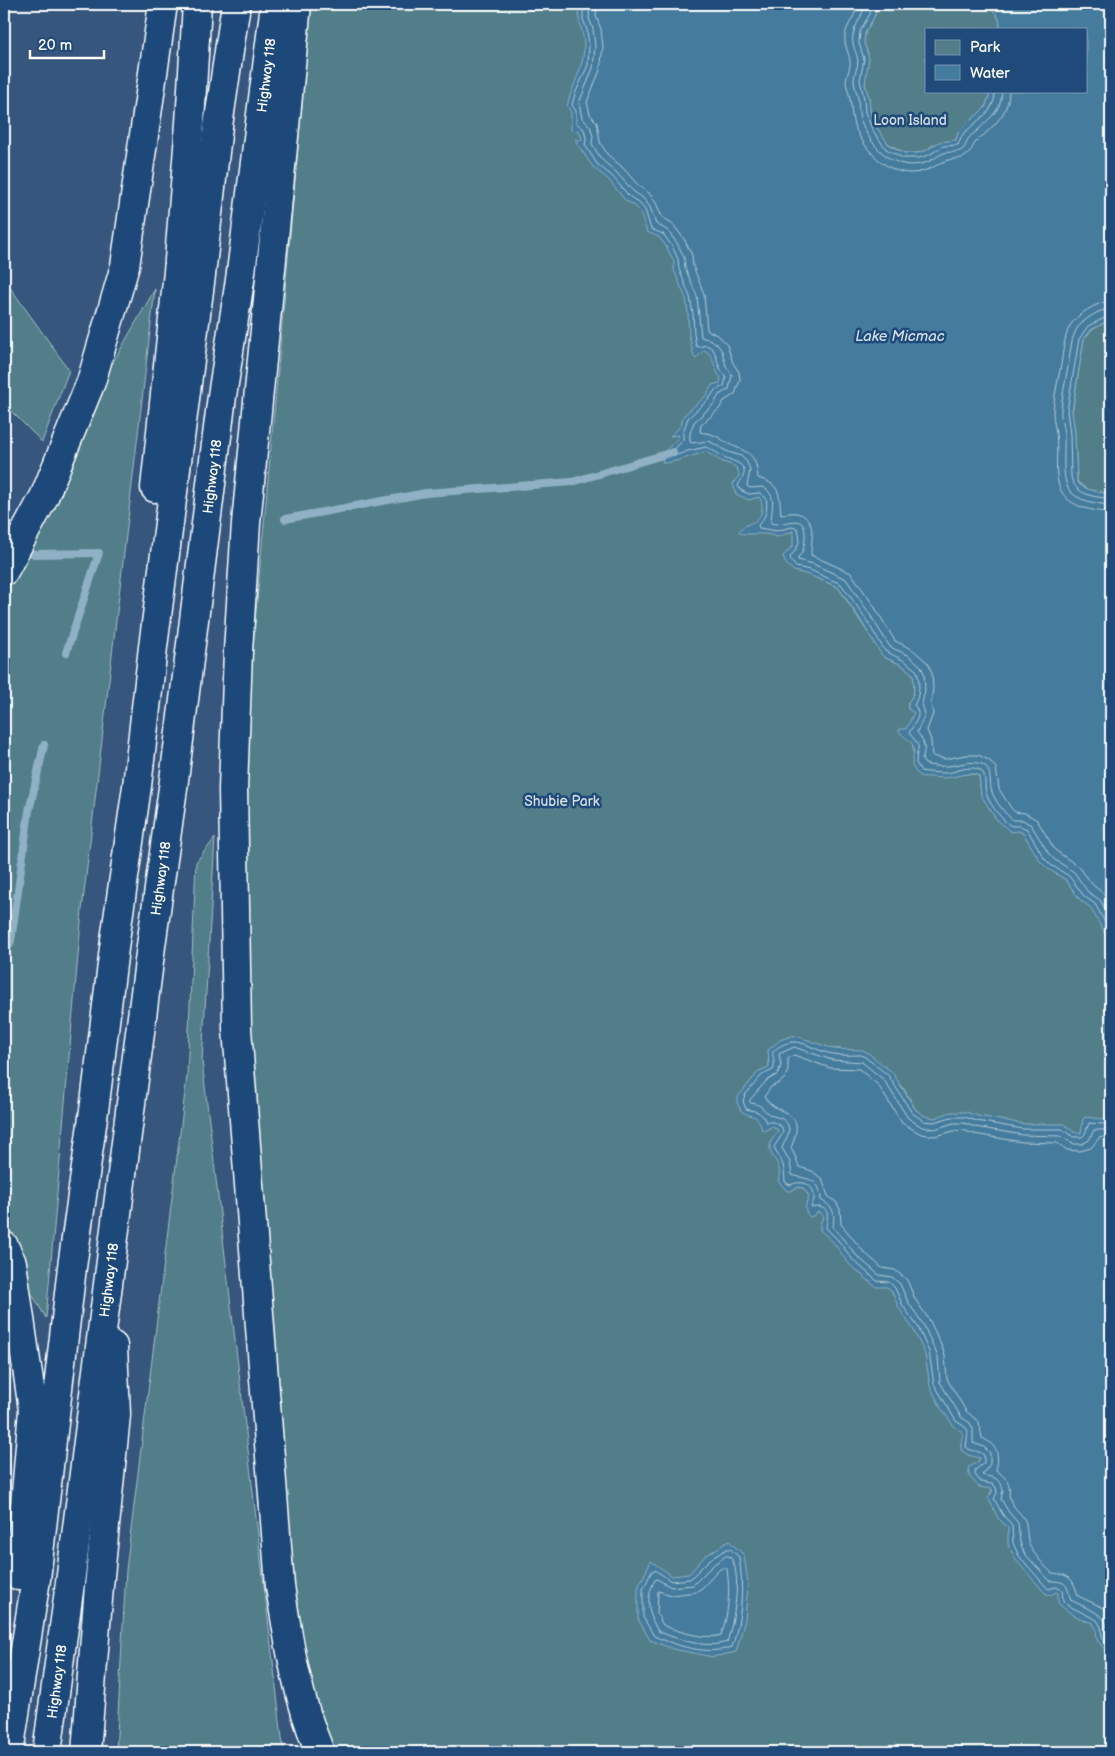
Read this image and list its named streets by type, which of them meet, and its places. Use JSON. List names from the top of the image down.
{
  "streets": {
    "highway": ["Highway 118"]
  },
  "water": ["Lake Micmac"],
  "parks": ["Loon Island", "Shubie Park"],
  "legend": ["Park", "Water"],
  "scale_bar": "20 m"
}
